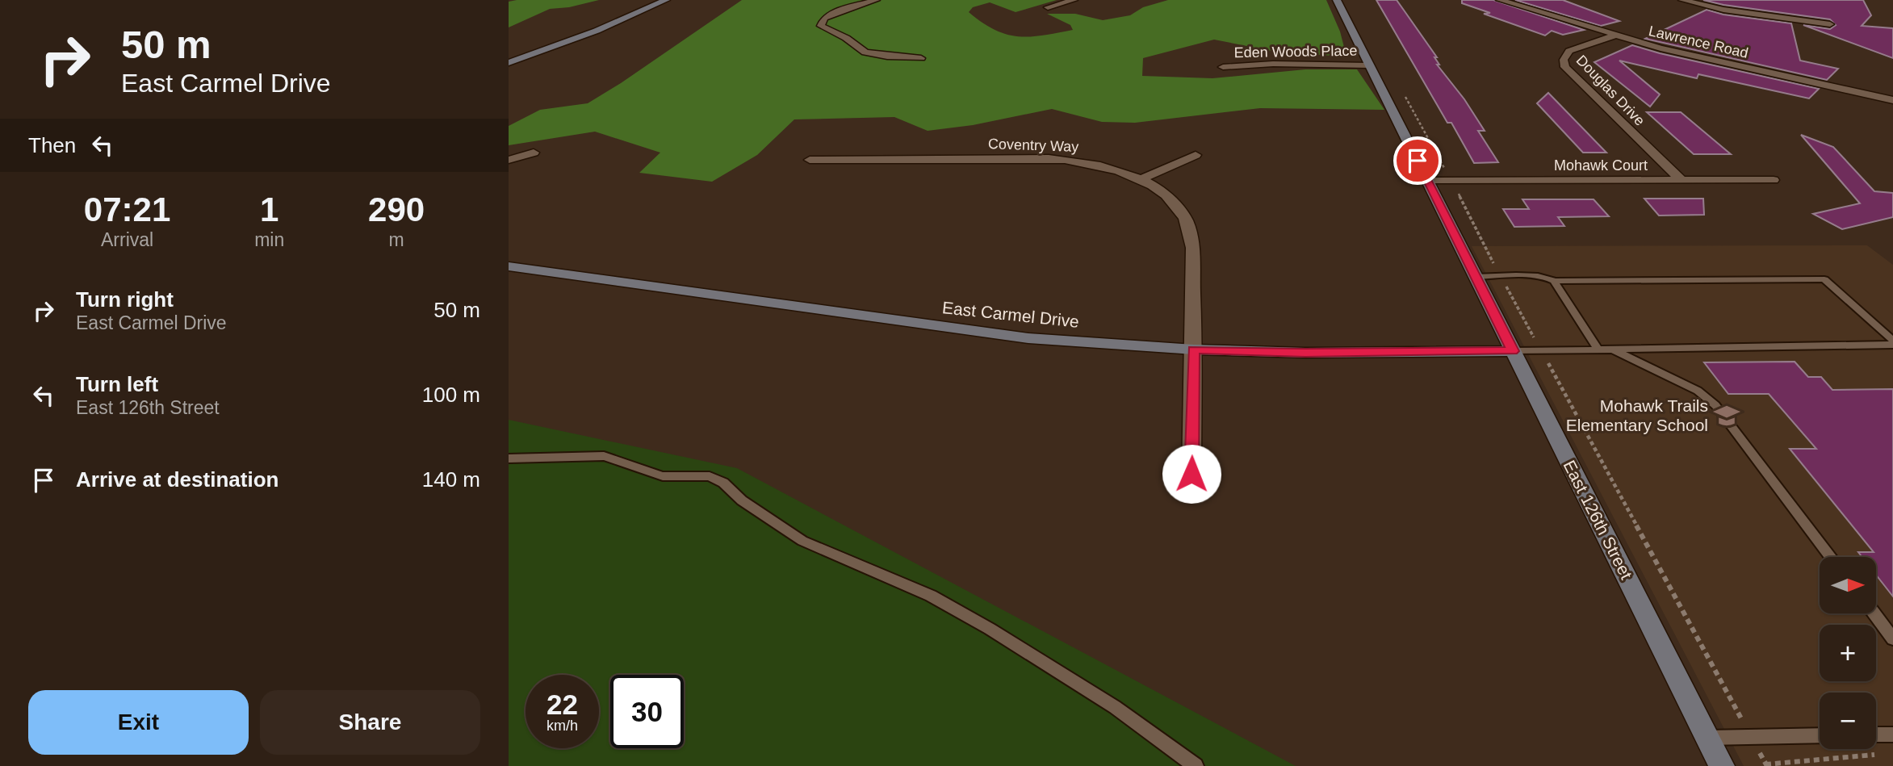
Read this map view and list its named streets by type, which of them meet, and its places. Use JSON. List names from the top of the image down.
{
  "streets": {
    "street": [
      "Lawrence Road",
      "Eden Woods Place",
      "Douglas Drive",
      "Coventry Way",
      "Mohawk Court",
      "East Carmel Drive",
      "East 126th Street"
    ]
  },
  "crossings": [
    ["Lawrence Road", "Douglas Drive"],
    ["Eden Woods Place", "East 126th Street"],
    ["Douglas Drive", "Mohawk Court"],
    ["Coventry Way", "East Carmel Drive"],
    ["Mohawk Court", "East 126th Street"],
    ["East Carmel Drive", "East 126th Street"]
  ],
  "places": {
    "school or university": ["Mohawk Trails Elementary School"]
  },
  "north": "right",
  "page": {
    "turn": ["50 m", "East Carmel Drive"],
    "then": "Then",
    "eta": [
      "07:21",
      "Arrival",
      "1",
      "min",
      "290",
      "m"
    ],
    "list": [
      {
        "name": "Turn right",
        "note": "East Carmel Drive",
        "value": "50 m"
      },
      {
        "name": "Turn left",
        "note": "East 126th Street",
        "value": "100 m"
      },
      {
        "name": "Arrive at destination",
        "value": "140 m"
      }
    ],
    "map_buttons": ["+", "−"],
    "speed": "22 km/h",
    "limit": "30",
    "buttons": ["Exit", "Share"]
  }
}
